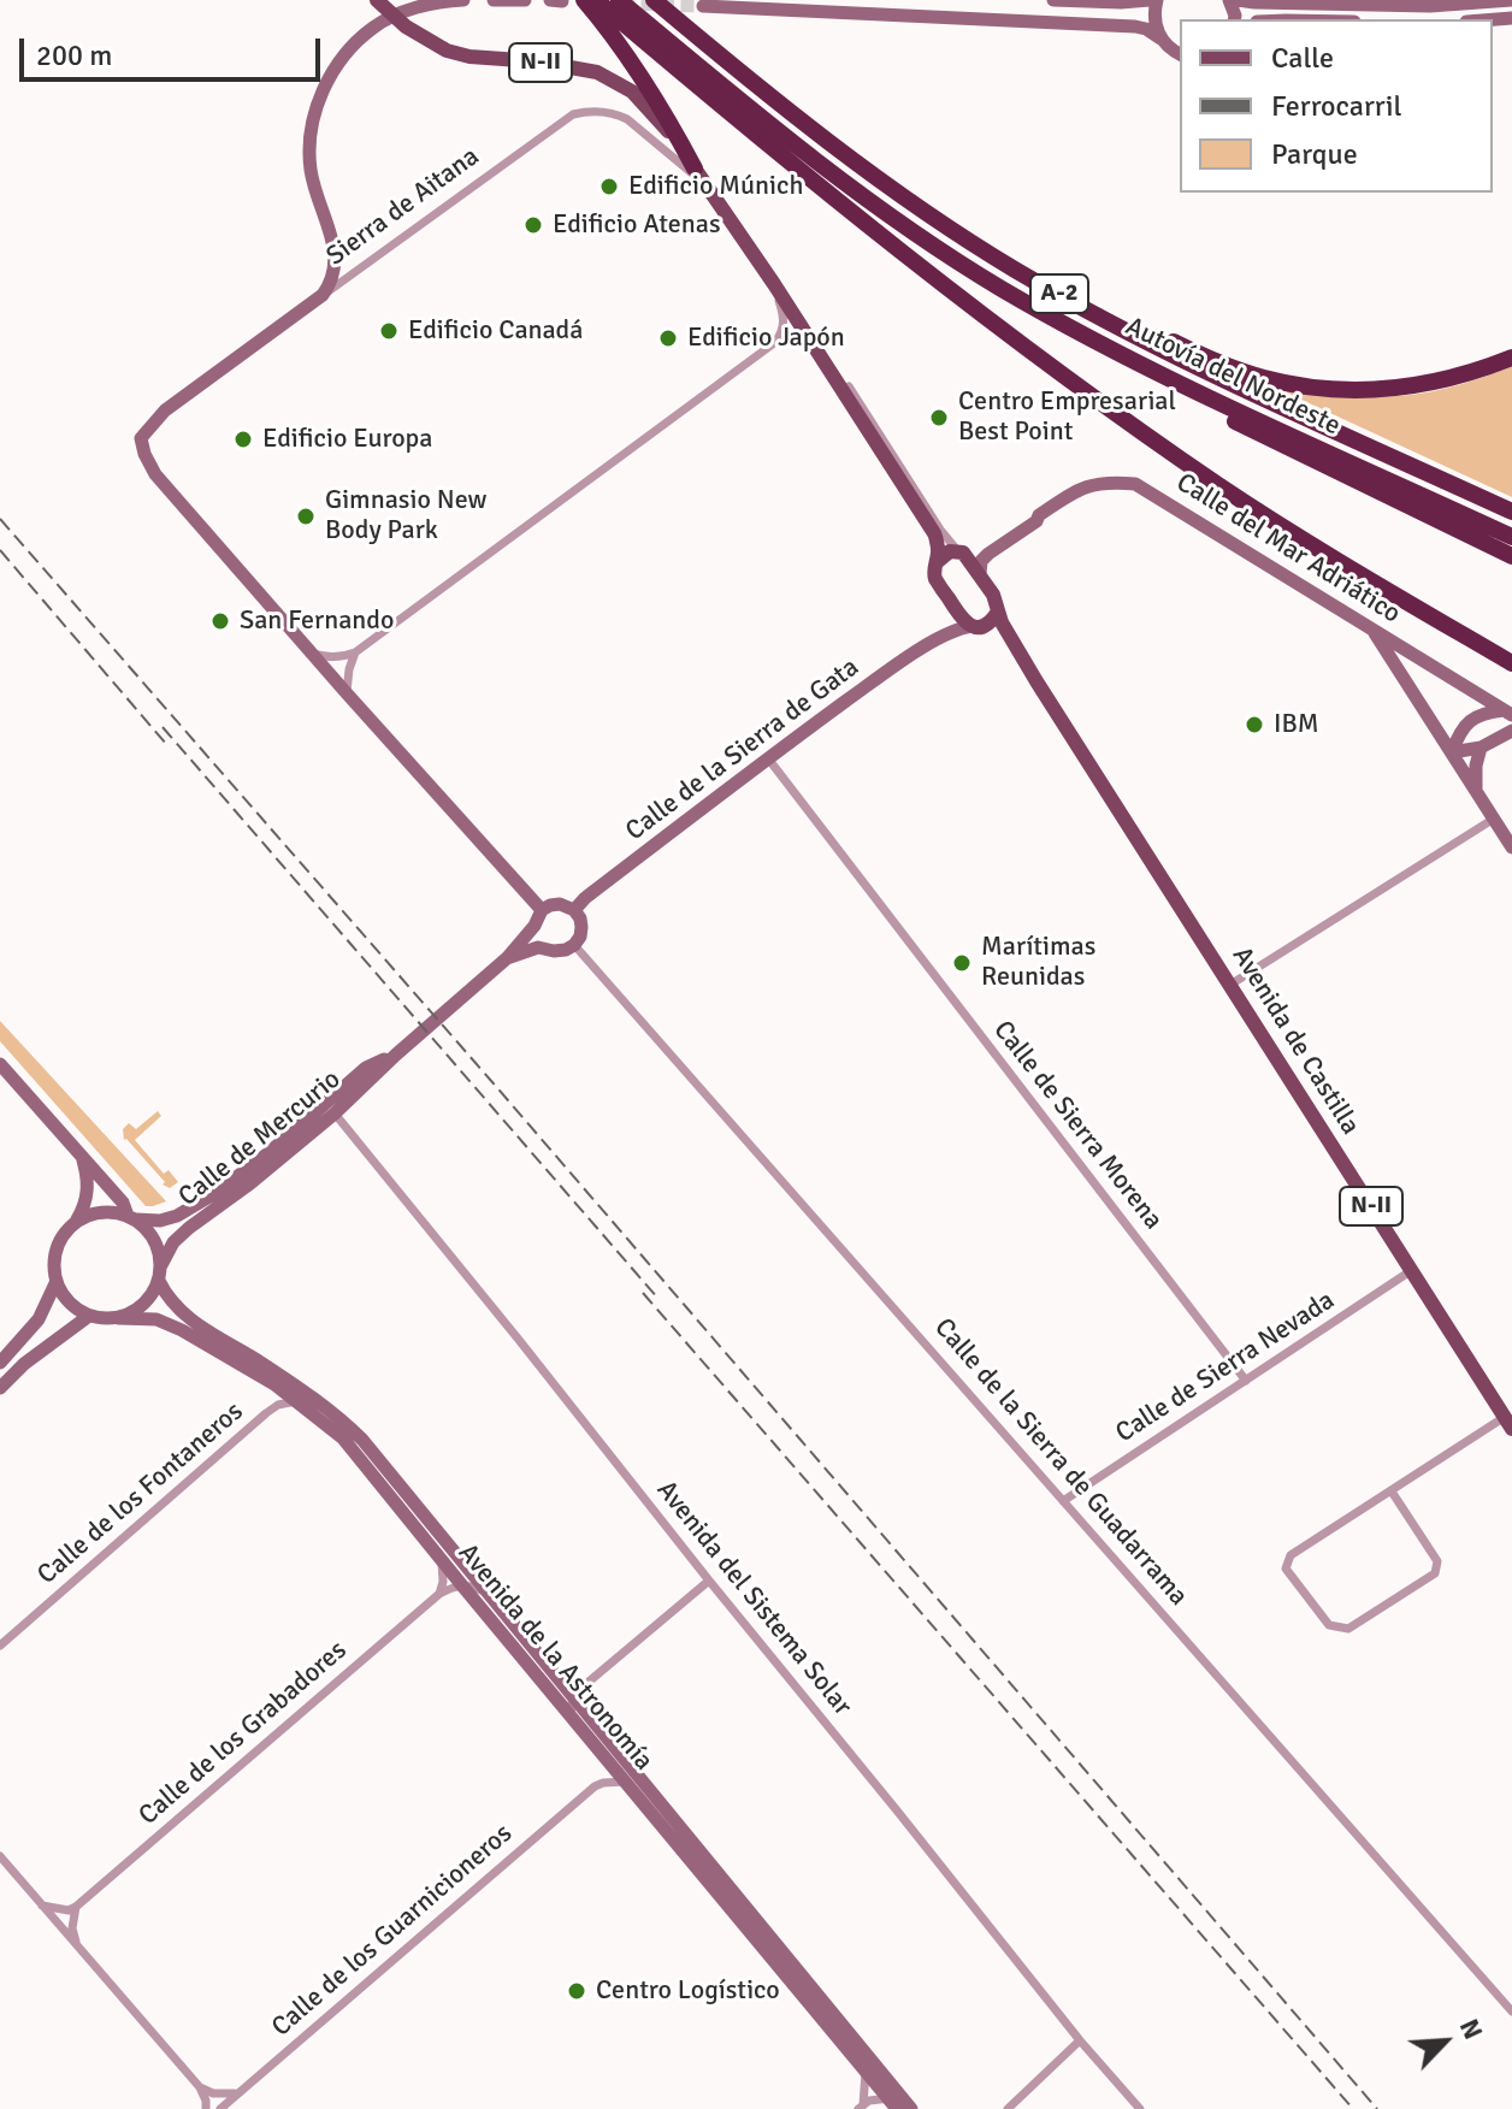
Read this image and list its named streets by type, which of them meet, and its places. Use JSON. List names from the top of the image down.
{
  "streets": {
    "highway": ["A-2", "Autovía del Nordeste"],
    "main road": ["N-II", "Avenida de Castilla"],
    "street": [
      "Sierra de Aitana",
      "Calle del Mar Adriático",
      "Calle de la Sierra de Gata",
      "Calle de Sierra Morena",
      "Calle de Mercurio",
      "Calle de Sierra Nevada",
      "Calle de la Sierra de Guadarrama",
      "Calle de los Fontaneros",
      "Avenida del Sistema Solar",
      "Avenida de la Astronomía",
      "Calle de los Grabadores",
      "Calle de los Guarnicioneros"
    ]
  },
  "crossings": [
    ["N-II", "Sierra de Aitana"],
    ["N-II", "Calle del Mar Adriático"],
    ["N-II", "Calle de la Sierra de Gata"],
    ["N-II", "Avenida de Castilla"],
    ["Calle de la Sierra de Gata", "Avenida de Castilla"],
    ["Calle de la Sierra de Gata", "Calle de Sierra Morena"],
    ["Calle de la Sierra de Gata", "Calle de la Sierra de Guadarrama"],
    ["Avenida de Castilla", "Calle de Sierra Nevada"],
    ["Calle de Sierra Morena", "Calle de Sierra Nevada"],
    ["Calle de Mercurio", "Avenida del Sistema Solar"],
    ["Calle de Mercurio", "Avenida de la Astronomía"],
    ["Calle de Sierra Nevada", "Calle de la Sierra de Guadarrama"],
    ["Calle de los Fontaneros", "Avenida de la Astronomía"],
    ["Avenida de la Astronomía", "Calle de los Grabadores"],
    ["Avenida de la Astronomía", "Calle de los Guarnicioneros"]
  ],
  "places": [
    "Edificio Múnich",
    "Edificio Atenas",
    "Edificio Canadá",
    "Edificio Japón",
    "Centro Empresarial Best Point",
    "Edificio Europa",
    "Gimnasio New Body Park",
    "San Fernando",
    "IBM",
    "Marítimas Reunidas",
    "Centro Logístico"
  ],
  "legend": ["Calle", "Ferrocarril", "Parque"],
  "scale_bar": "200 m",
  "north": "top right"
}
